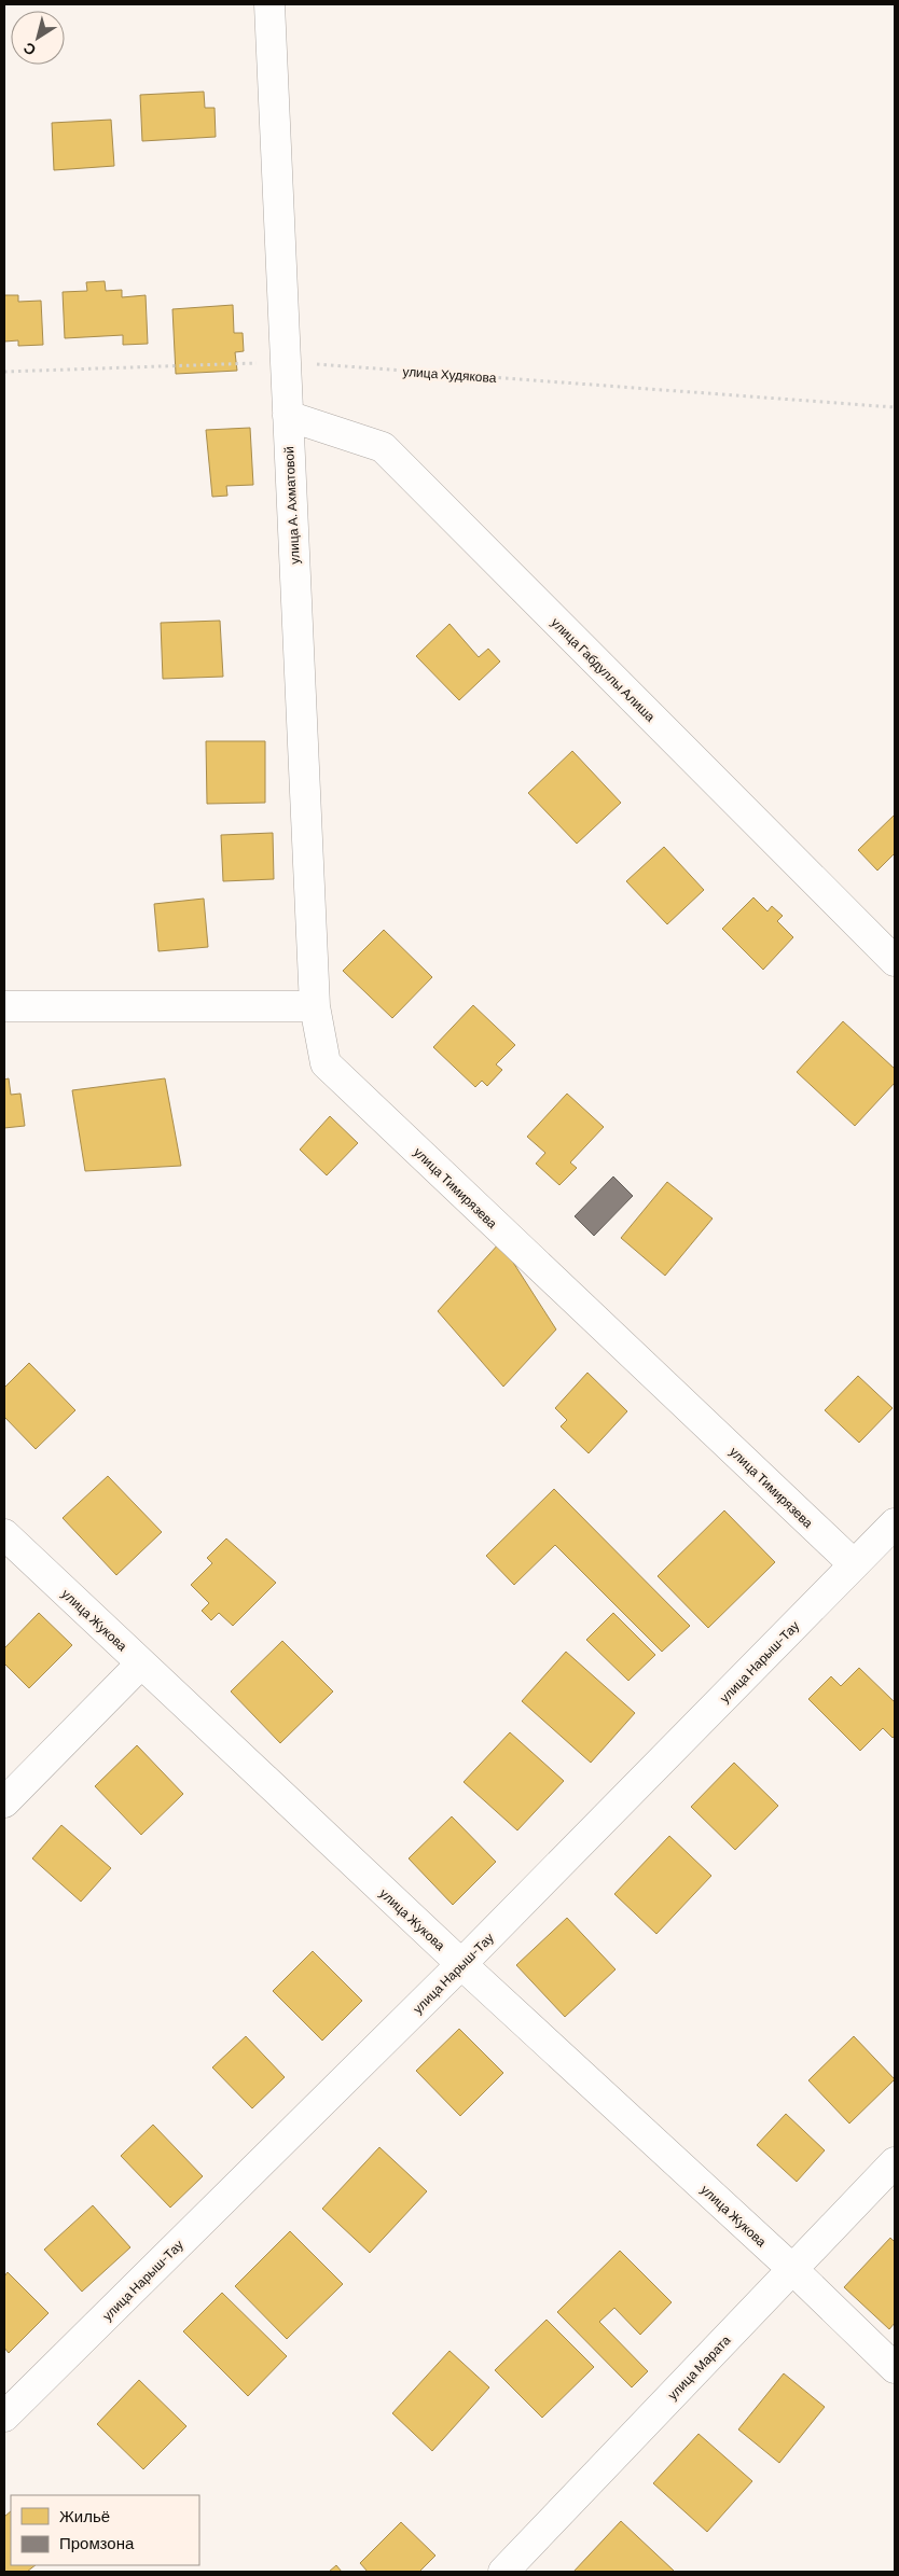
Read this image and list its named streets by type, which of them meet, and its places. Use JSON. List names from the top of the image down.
{
  "streets": {
    "street": [
      "улица А. Ахматовой",
      "улица Габдуллы Алиша",
      "улица Тимирязева",
      "улица Жукова",
      "улица Нарыш-Тау",
      "улица Марата"
    ],
    "path": ["улица Худякова"]
  },
  "crossings": [
    ["улица Худякова", "улица А. Ахматовой"],
    ["улица А. Ахматовой", "улица Габдуллы Алиша"],
    ["улица А. Ахматовой", "улица Тимирязева"],
    ["улица Тимирязева", "улица Нарыш-Тау"],
    ["улица Жукова", "улица Нарыш-Тау"],
    ["улица Жукова", "улица Марата"]
  ],
  "legend": ["Жильё", "Промзона"],
  "north": "bottom left"
}
